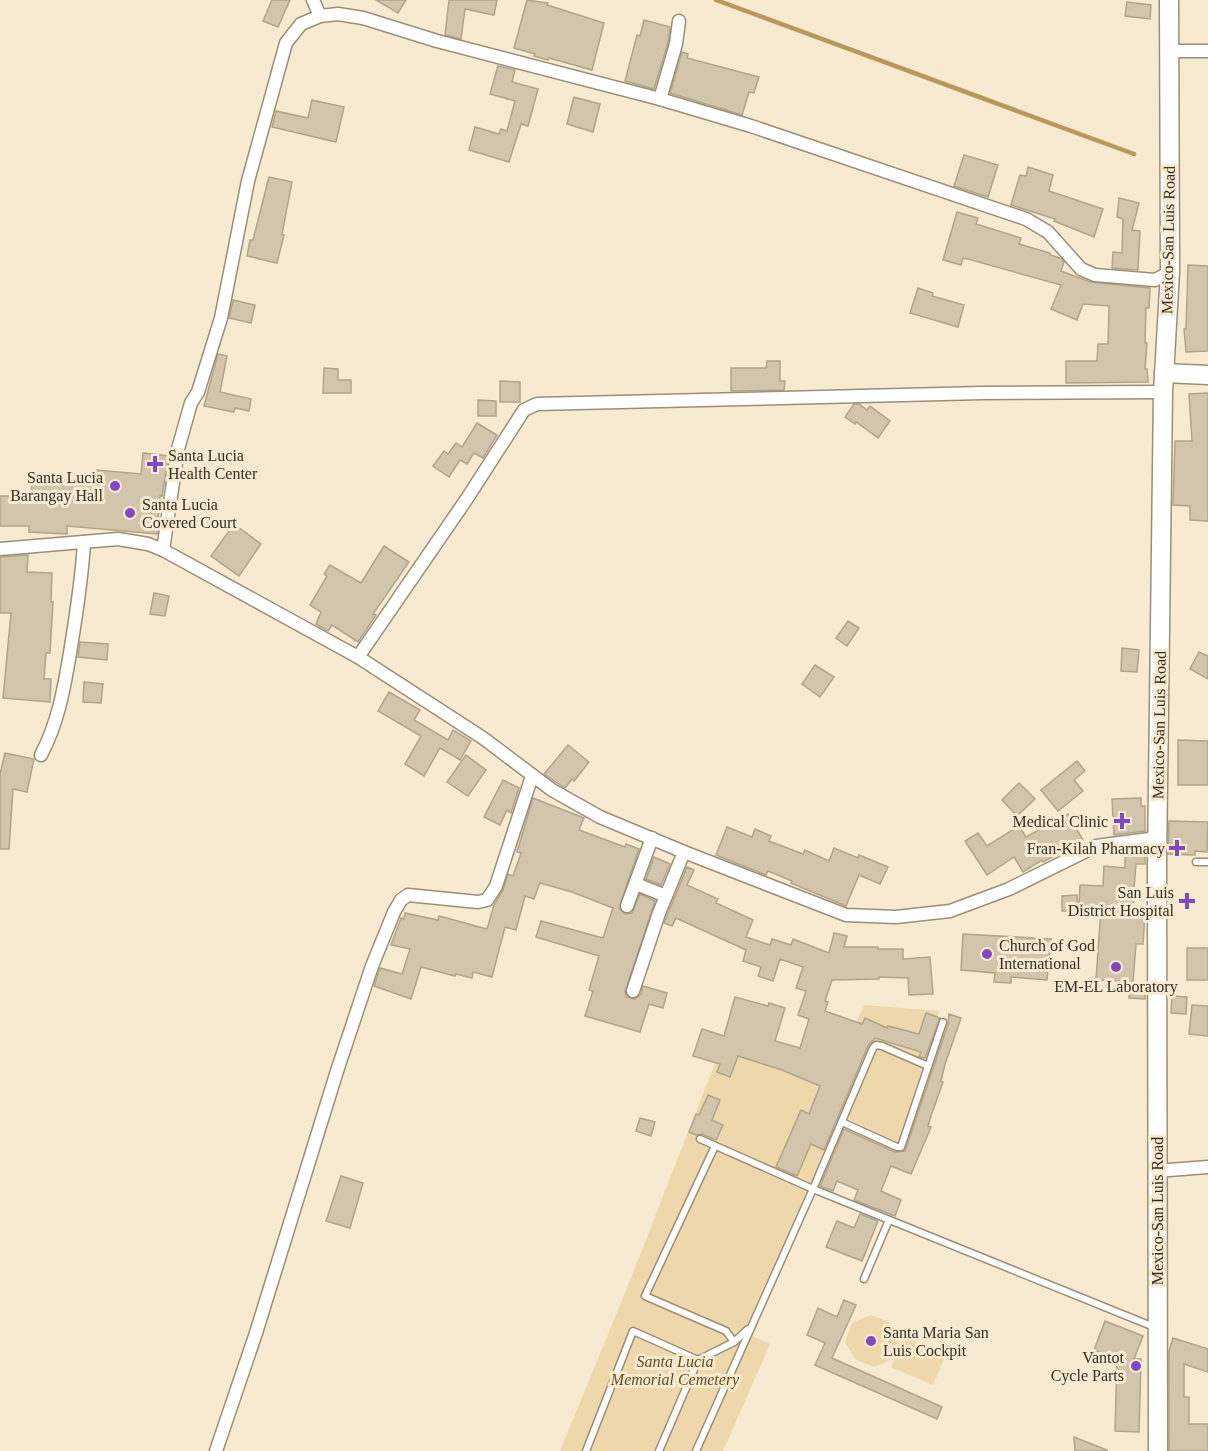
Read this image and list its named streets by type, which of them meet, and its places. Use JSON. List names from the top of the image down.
{
  "streets": {
    "main road": ["Mexico-San Luis Road"]
  },
  "parks": ["Santa Lucia Memorial Cemetery"],
  "places": {
    "health": [
      "Santa Lucia Health Center",
      "Medical Clinic",
      "Fran-Kilah Pharmacy",
      "San Luis District Hospital"
    ],
    "other": [
      "Santa Lucia Barangay Hall",
      "Santa Lucia Covered Court",
      "Church of God International",
      "EM-EL Laboratory",
      "Santa Maria San Luis Cockpit",
      "Vantot Cycle Parts"
    ]
  }
}
